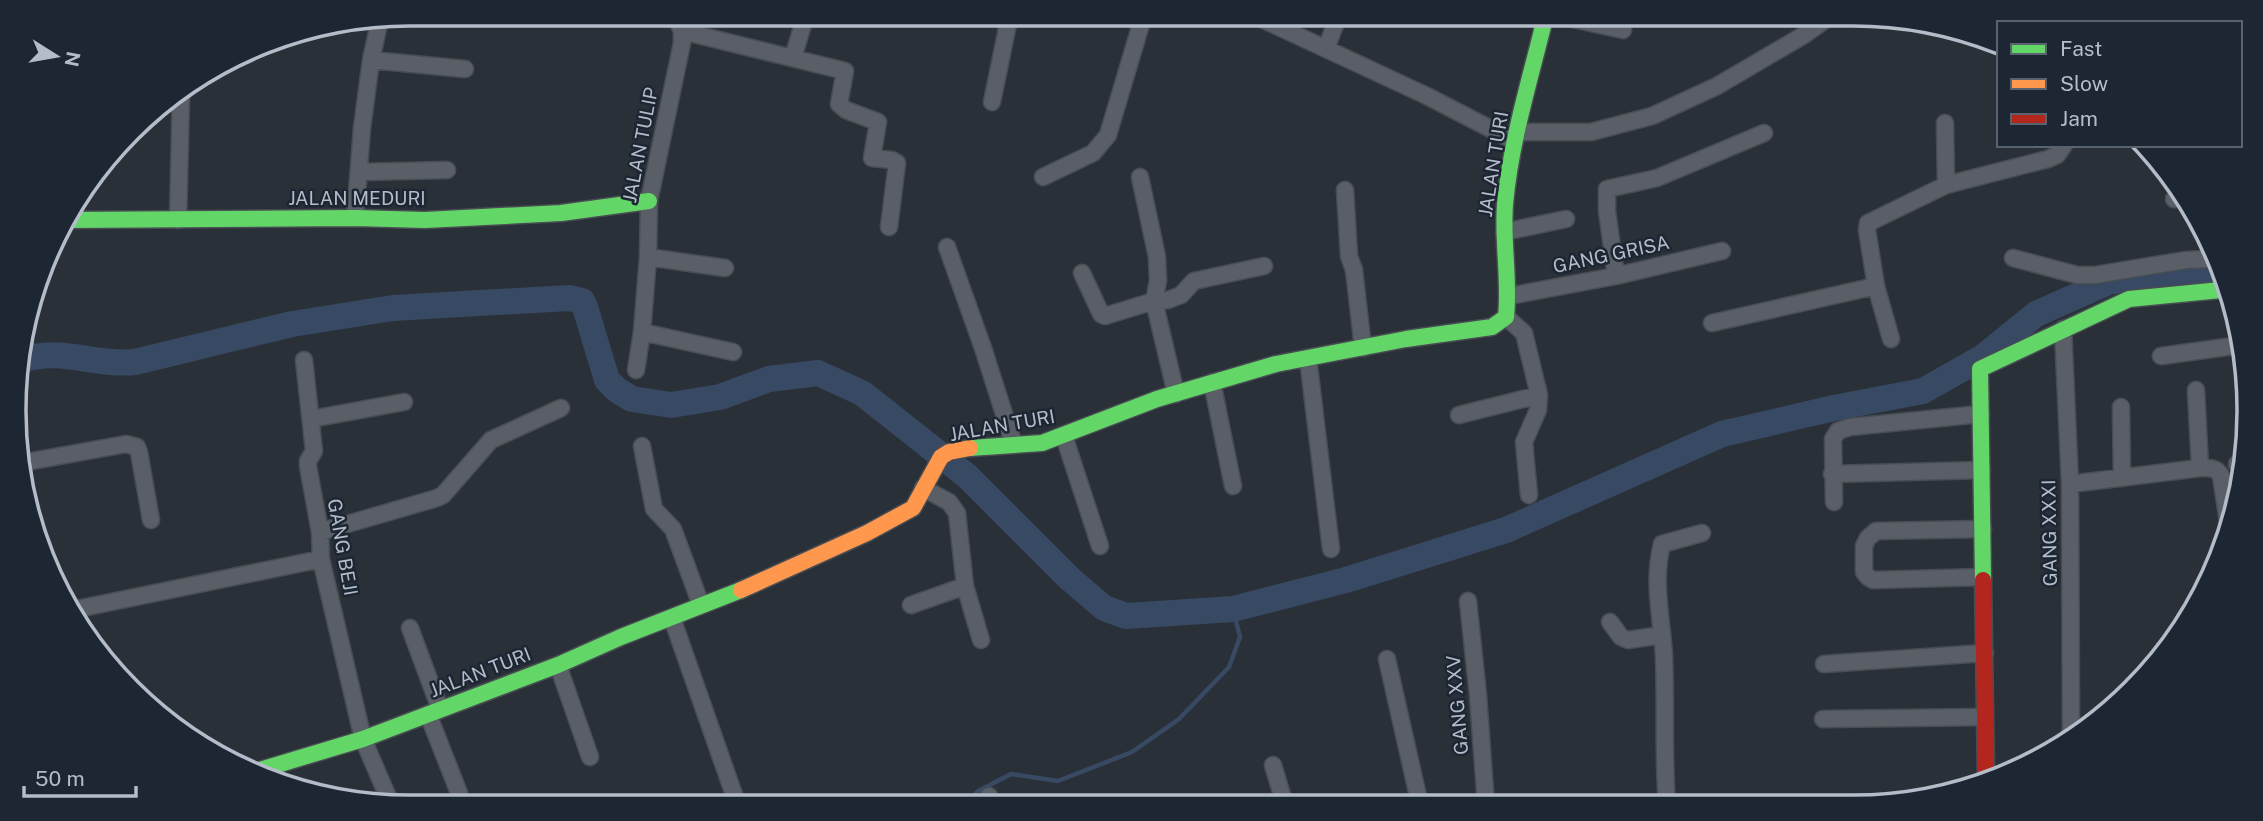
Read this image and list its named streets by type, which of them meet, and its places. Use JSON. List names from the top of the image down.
{
  "streets": {
    "street": [
      "JALAN TULIP",
      "JALAN TURI",
      "JALAN MEDURI",
      "GANG GRISA",
      "GANG XXXI",
      "GANG BEJI",
      "GANG XXV"
    ]
  },
  "crossings": [
    ["JALAN TULIP", "JALAN MEDURI"],
    ["JALAN TURI", "GANG GRISA"],
    ["JALAN TURI", "GANG BEJI"]
  ],
  "legend": ["Fast", "Slow", "Jam"],
  "scale_bar": "50 m",
  "north": "right"
}
